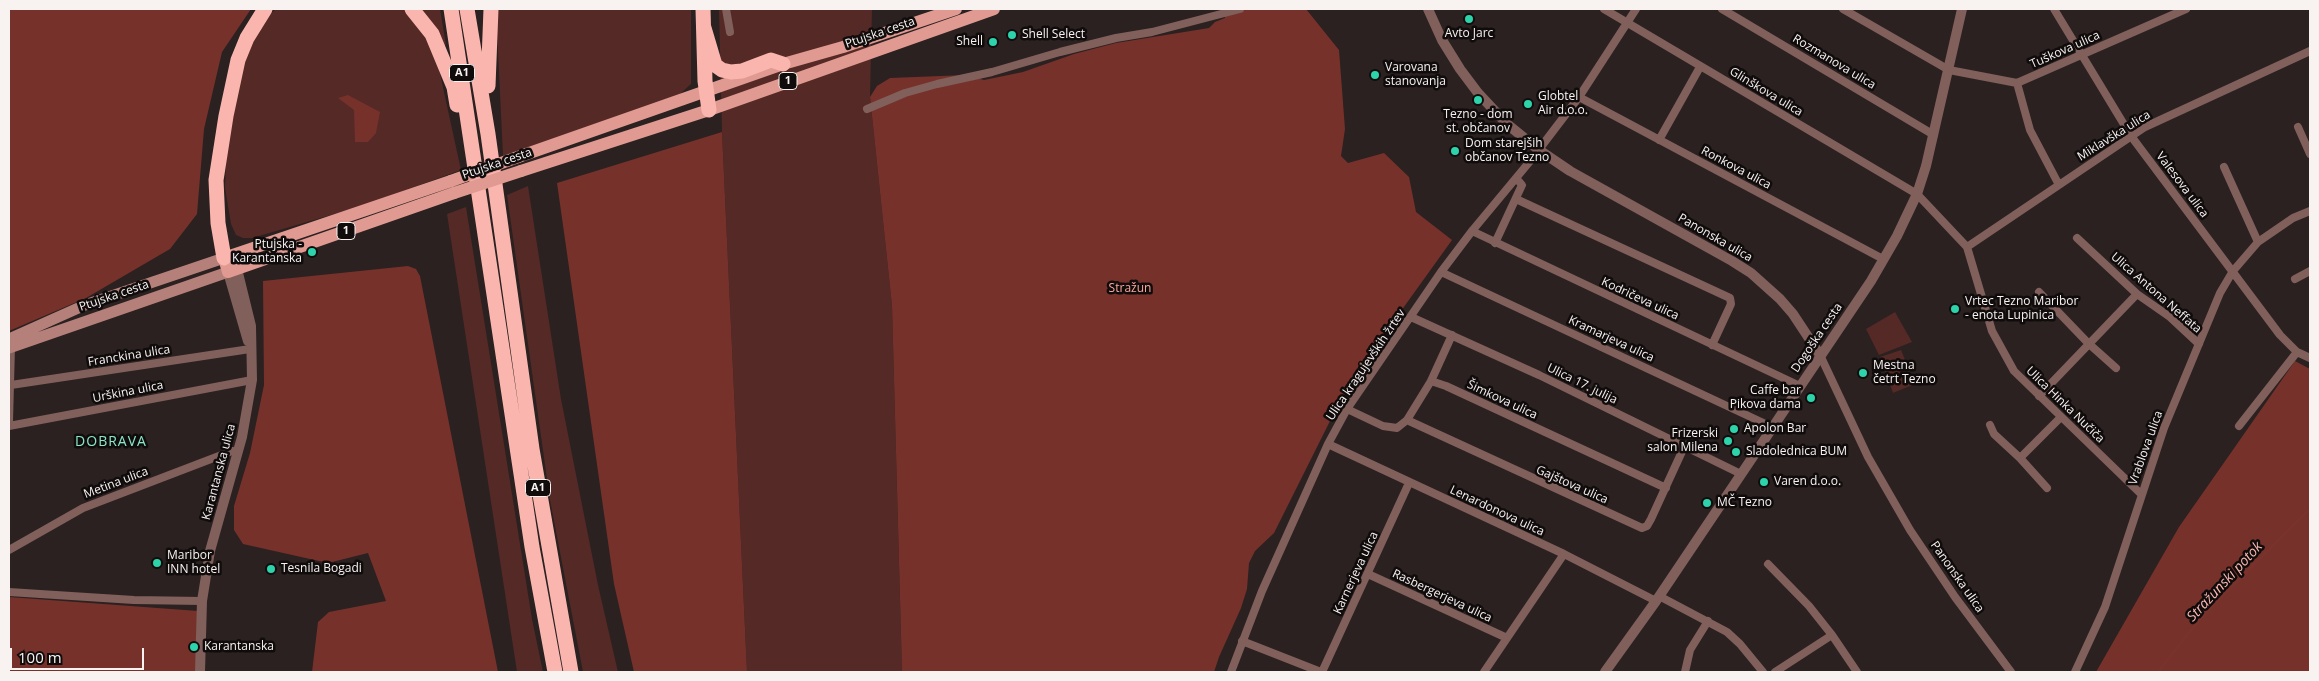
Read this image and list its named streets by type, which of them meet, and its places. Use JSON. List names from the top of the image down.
{
  "streets": {
    "highway": ["A1"],
    "main road": ["Ptujska cesta", "1"],
    "street": [
      "Tuškova ulica",
      "Rozmanova ulica",
      "Glinškova ulica",
      "Miklavška ulica",
      "Ronkova ulica",
      "Valesova ulica",
      "Panonska ulica",
      "Ulica Antona Neffata",
      "Kodričeva ulica",
      "Dogoška cesta",
      "Kramarjeva ulica",
      "Franckina ulica",
      "Ulica kragujevških žrtev",
      "Ulica 17. julija",
      "Urškina ulica",
      "Šimkova ulica",
      "Ulica Hinka Nučiča",
      "Vrablova ulica",
      "Karantanska ulica",
      "Metina ulica",
      "Gajštova ulica",
      "Lenardonova ulica",
      "Karnerjeva ulica",
      "Rasbergerjeva ulica"
    ]
  },
  "crossings": [
    ["Ptujska cesta", "Karantanska ulica"],
    ["Tuškova ulica", "Valesova ulica"],
    ["Rozmanova ulica", "Dogoška cesta"],
    ["Glinškova ulica", "Dogoška cesta"],
    ["Glinškova ulica", "Ulica kragujevških žrtev"],
    ["Glinškova ulica", "Ulica Hinka Nučiča"],
    ["Miklavška ulica", "Valesova ulica"],
    ["Miklavška ulica", "Ulica Hinka Nučiča"],
    ["Ronkova ulica", "Dogoška cesta"],
    ["Ronkova ulica", "Ulica kragujevških žrtev"],
    ["Valesova ulica", "Vrablova ulica"],
    ["Panonska ulica", "Dogoška cesta"],
    ["Panonska ulica", "Ulica kragujevških žrtev"],
    ["Ulica Antona Neffata", "Vrablova ulica"],
    ["Kodričeva ulica", "Dogoška cesta"],
    ["Kodričeva ulica", "Ulica kragujevških žrtev"],
    ["Dogoška cesta", "Kramarjeva ulica"],
    ["Dogoška cesta", "Ulica 17. julija"],
    ["Dogoška cesta", "Ulica Hinka Nučiča"],
    ["Dogoška cesta", "Lenardonova ulica"],
    ["Kramarjeva ulica", "Ulica kragujevških žrtev"],
    ["Franckina ulica", "Karantanska ulica"],
    ["Ulica kragujevških žrtev", "Ulica 17. julija"],
    ["Ulica kragujevških žrtev", "Lenardonova ulica"],
    ["Ulica 17. julija", "Gajštova ulica"],
    ["Urškina ulica", "Karantanska ulica"],
    ["Šimkova ulica", "Gajštova ulica"],
    ["Ulica Hinka Nučiča", "Vrablova ulica"],
    ["Karantanska ulica", "Metina ulica"],
    ["Lenardonova ulica", "Karnerjeva ulica"],
    ["Karnerjeva ulica", "Rasbergerjeva ulica"]
  ],
  "districts": ["DOBRAVA"],
  "water": ["Stražunski potok"],
  "parks": ["Stražun"],
  "places": [
    "Avto Jarc",
    "Shell Select",
    "Shell",
    "Varovana stanovanja",
    "Tezno - dom st. občanov",
    "Globtel Air d.o.o.",
    "Dom starejših občanov Tezno",
    "Ptujska - Karantanska",
    "Vrtec Tezno Maribor - enota Lupinica",
    "Mestna četrt Tezno",
    "Caffe bar Pikova dama",
    "Apolon Bar",
    "Frizerski salon Milena",
    "Sladolednica BUM",
    "Varen d.o.o.",
    "MČ Tezno",
    "Maribor INN hotel",
    "Tesnila Bogadi",
    "Karantanska"
  ],
  "scale_bar": "100 m"
}
